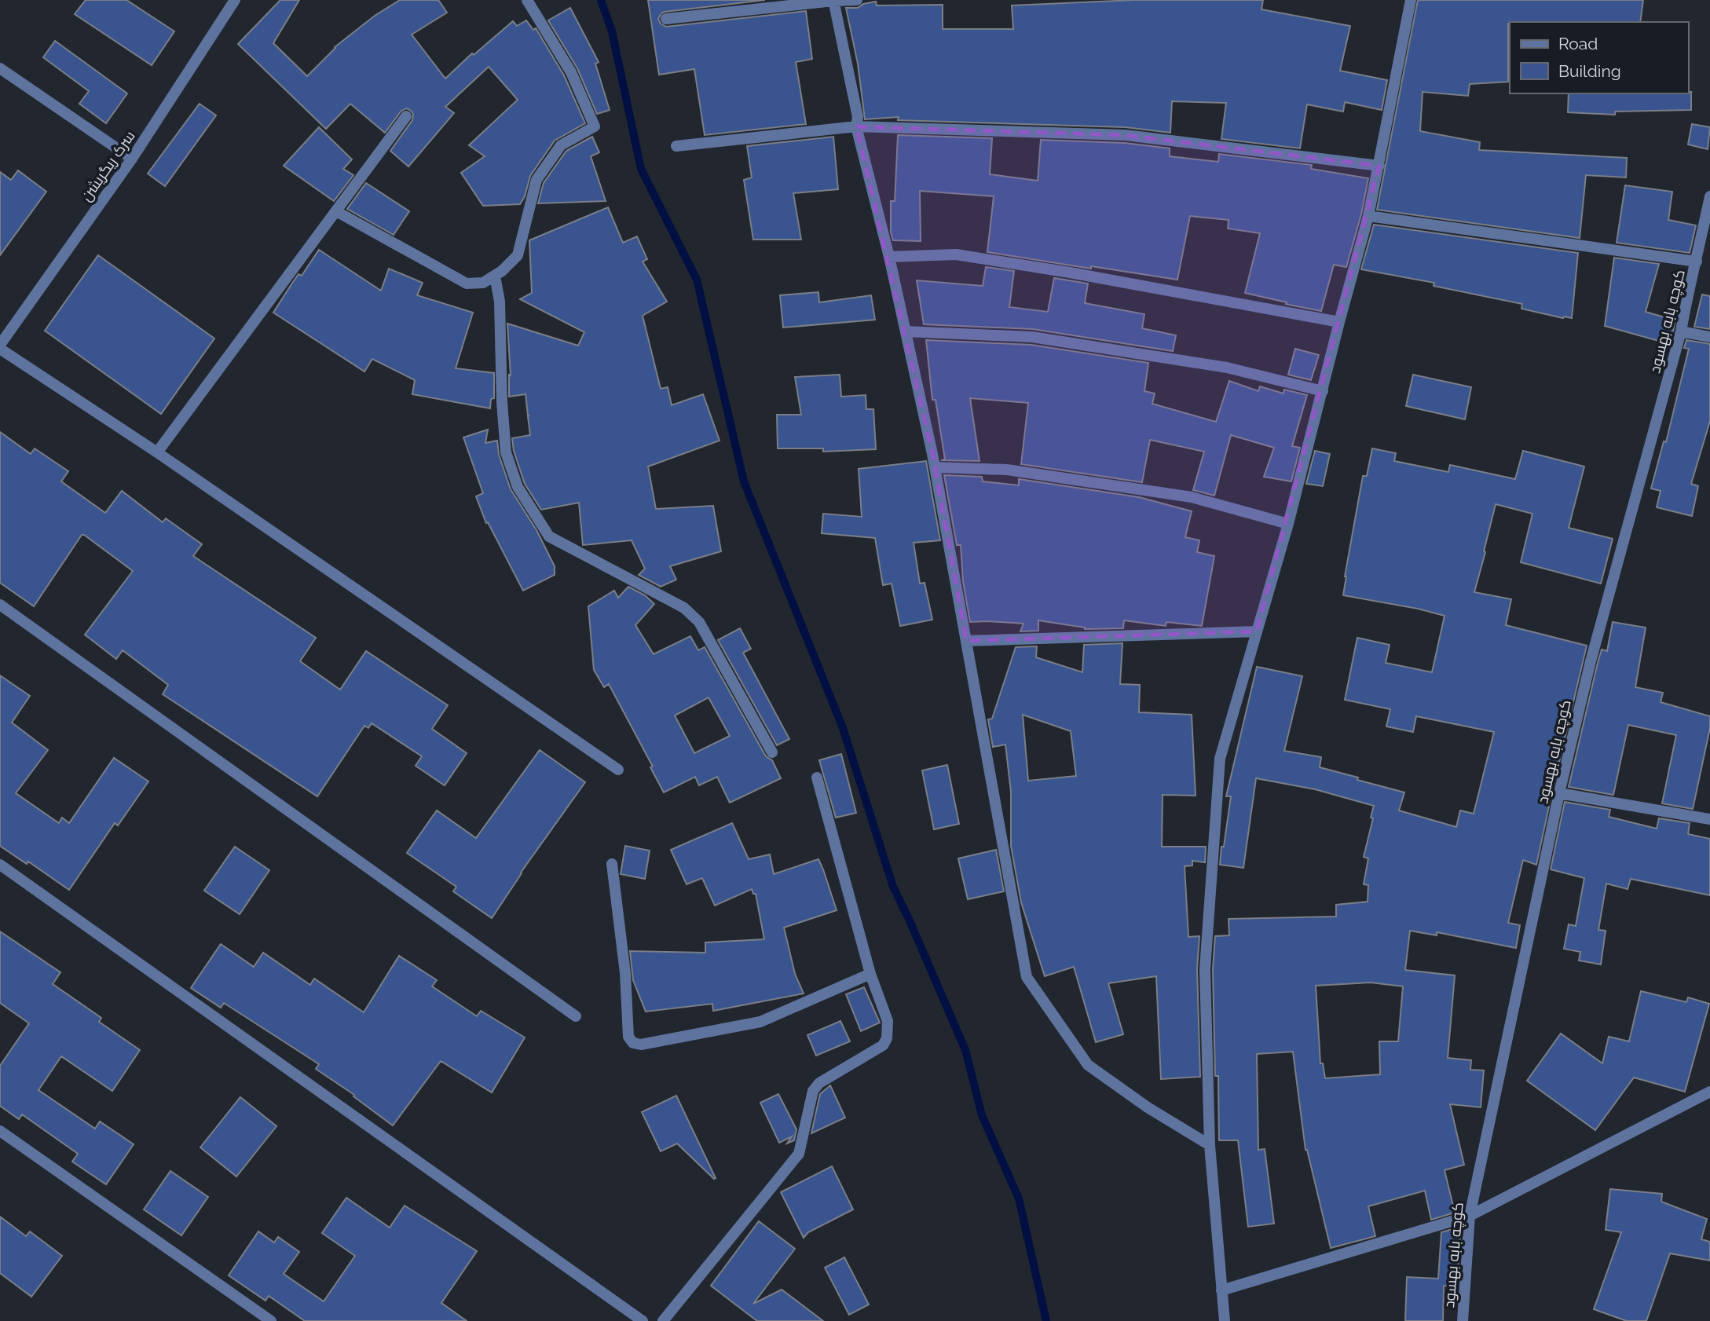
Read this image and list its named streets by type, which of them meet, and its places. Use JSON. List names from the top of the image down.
{
  "streets": {
    "street": ["سرک ریگریشن", "کوچه بابه بهسود"]
  },
  "legend": ["Road", "Building"]
}
